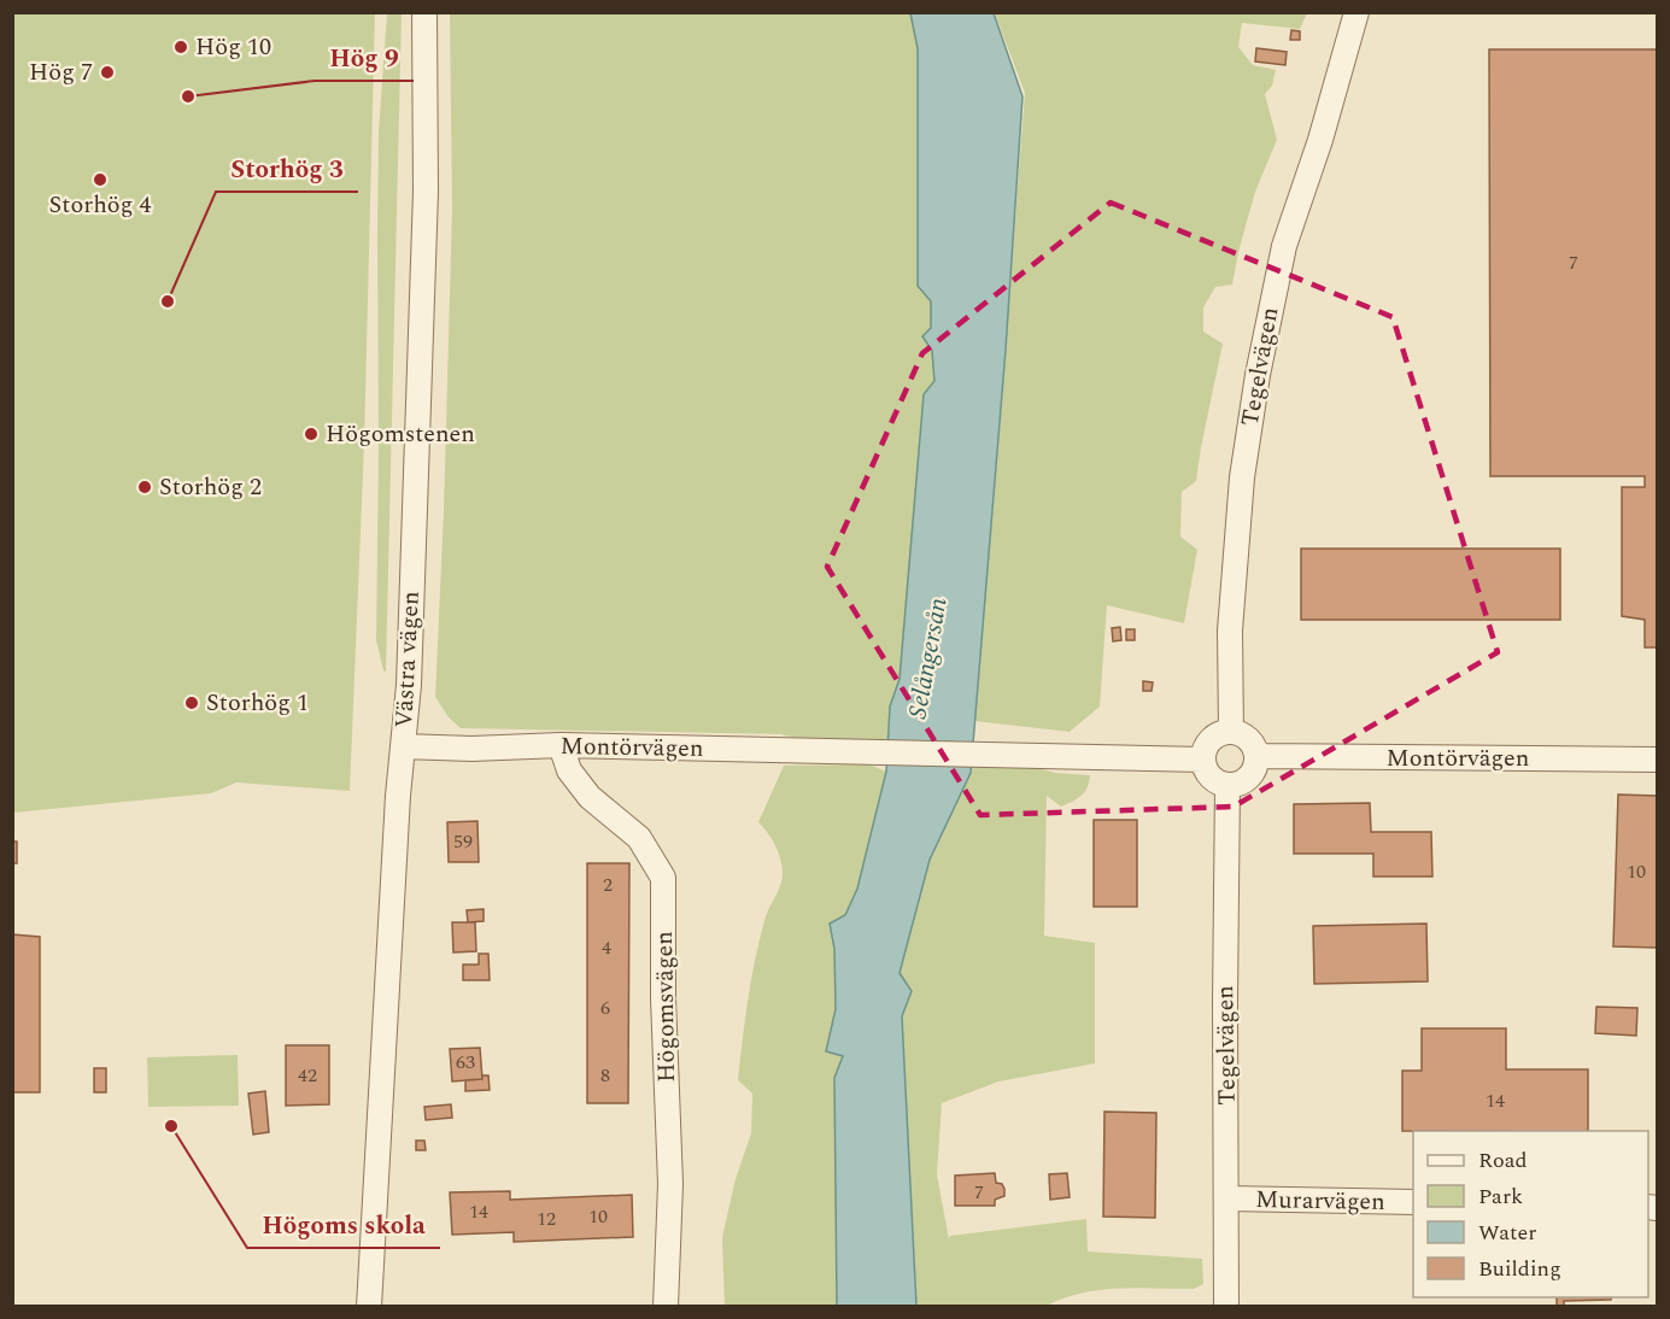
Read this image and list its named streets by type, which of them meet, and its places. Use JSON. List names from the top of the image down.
{
  "streets": {
    "street": [
      "Tegelvägen",
      "Västra vägen",
      "Montörvägen",
      "Högomsvägen",
      "Murarvägen"
    ]
  },
  "crossings": [
    ["Tegelvägen", "Montörvägen"],
    ["Tegelvägen", "Murarvägen"],
    ["Västra vägen", "Montörvägen"],
    ["Montörvägen", "Högomsvägen"]
  ],
  "water": ["Selångersån"],
  "places": [
    "Hög 10",
    "Hög 7",
    "Hög 9",
    "Storhög 4",
    "Storhög 3",
    "Högomstenen",
    "Storhög 2",
    "Storhög 1",
    "Högoms skola"
  ],
  "house_numbers": [
    "7",
    "59",
    "10",
    "2",
    "4",
    "6",
    "63",
    "42",
    "8",
    "14",
    "7",
    "14",
    "10",
    "12"
  ],
  "legend": [
    "Road",
    "Park",
    "Water",
    "Building"
  ]
}
